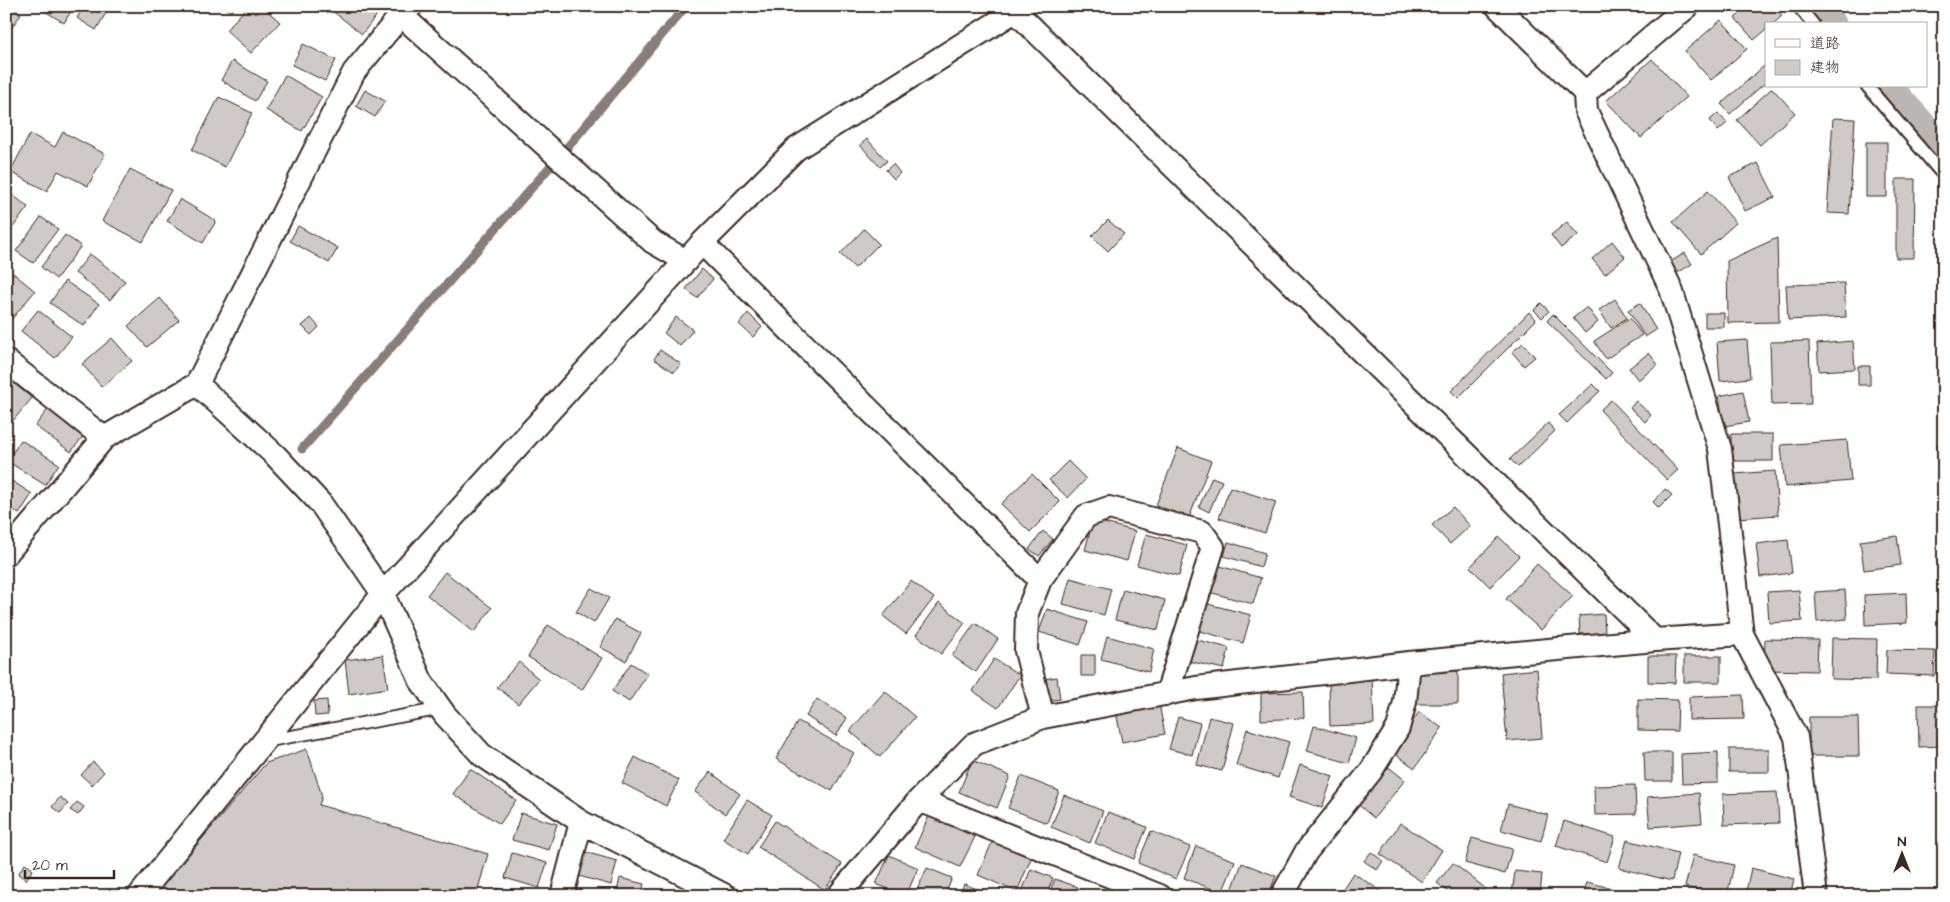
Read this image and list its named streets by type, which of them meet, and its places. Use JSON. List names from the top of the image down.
{
  "legend": ["道路", "建物"],
  "scale_bar": "20 m",
  "north": "top"
}
